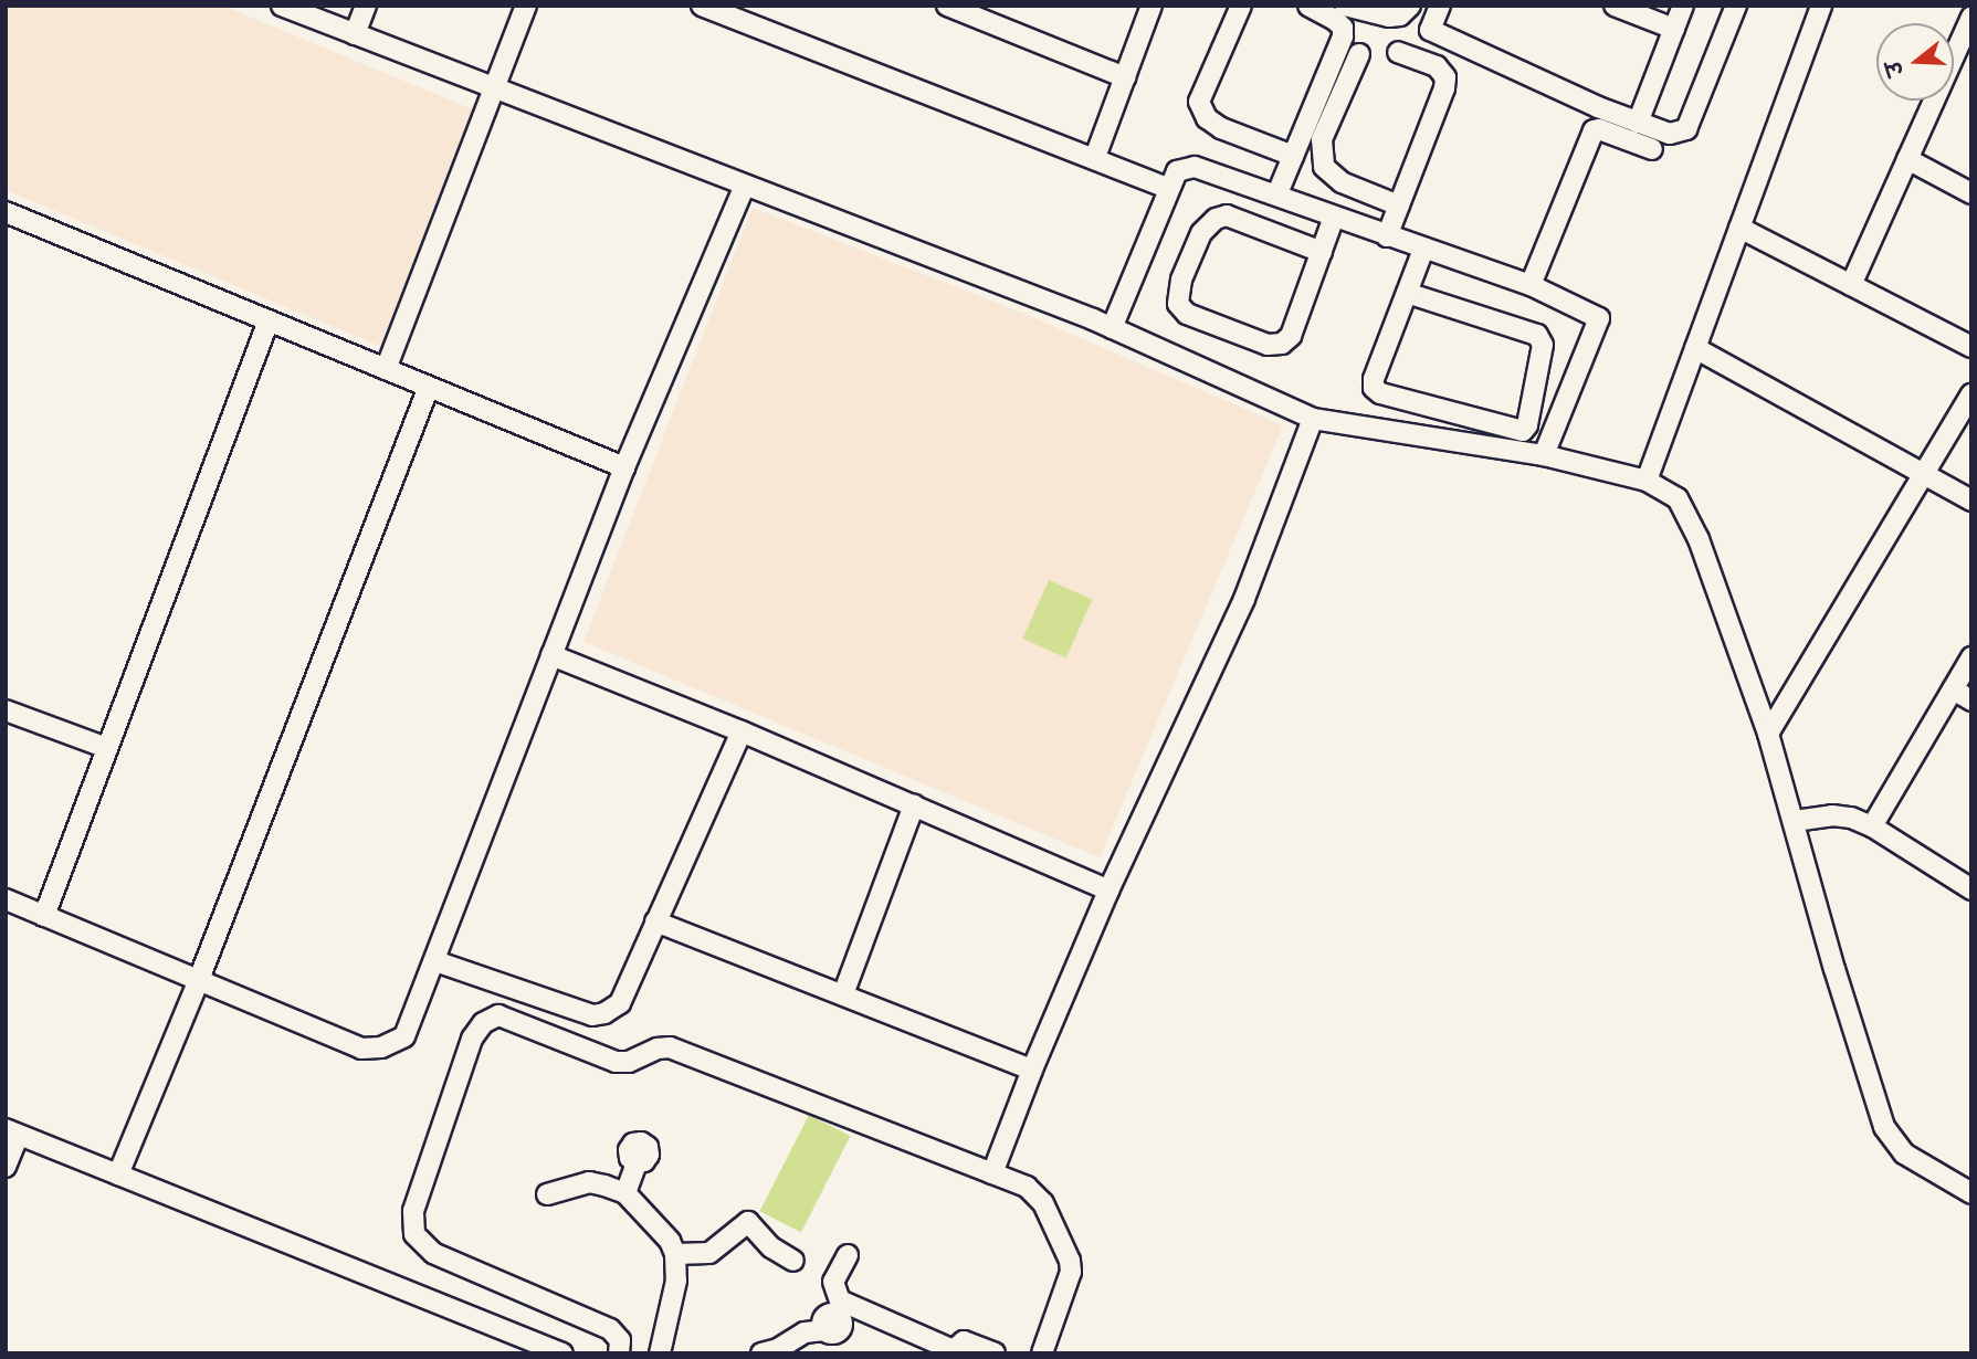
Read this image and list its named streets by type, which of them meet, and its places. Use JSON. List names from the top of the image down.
{
  "north": "left"
}
